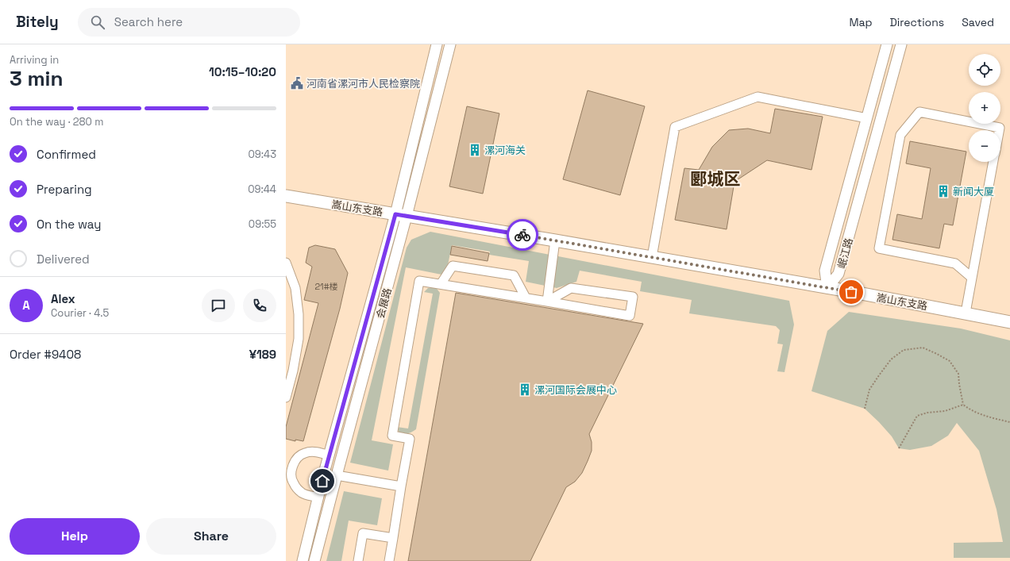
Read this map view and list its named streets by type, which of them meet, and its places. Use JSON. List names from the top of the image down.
{
  "streets": {
    "main road": ["嵩山东支路"],
    "street": ["岷江路", "会展路"]
  },
  "crossings": [
    ["嵩山东支路", "岷江路"],
    ["嵩山东支路", "会展路"]
  ],
  "districts": ["郾城区"],
  "places": {
    "public building": ["河南省漯河市人民检察院"],
    "building": ["漯河海关", "新闻大厦", "漯河国际会展中心"]
  },
  "house_numbers": ["21#楼"],
  "page": {
    "header": "Bitely",
    "search": "Search here",
    "nav": ["Map", "Directions", "Saved"],
    "heading": ["3 min", "Arriving in", "10:15–10:20"],
    "panel": [
      "Alex",
      "Courier · 4.5",
      "Order #9408",
      "¥189"
    ],
    "map_buttons": ["+", "−"],
    "bar": "On the way · 280 m",
    "list": [
      ["Confirmed", "09:43"],
      ["Preparing", "09:44"],
      ["On the way", "09:55"],
      "Delivered"
    ],
    "round": "A",
    "buttons": ["Help", "Share"]
  }
}
